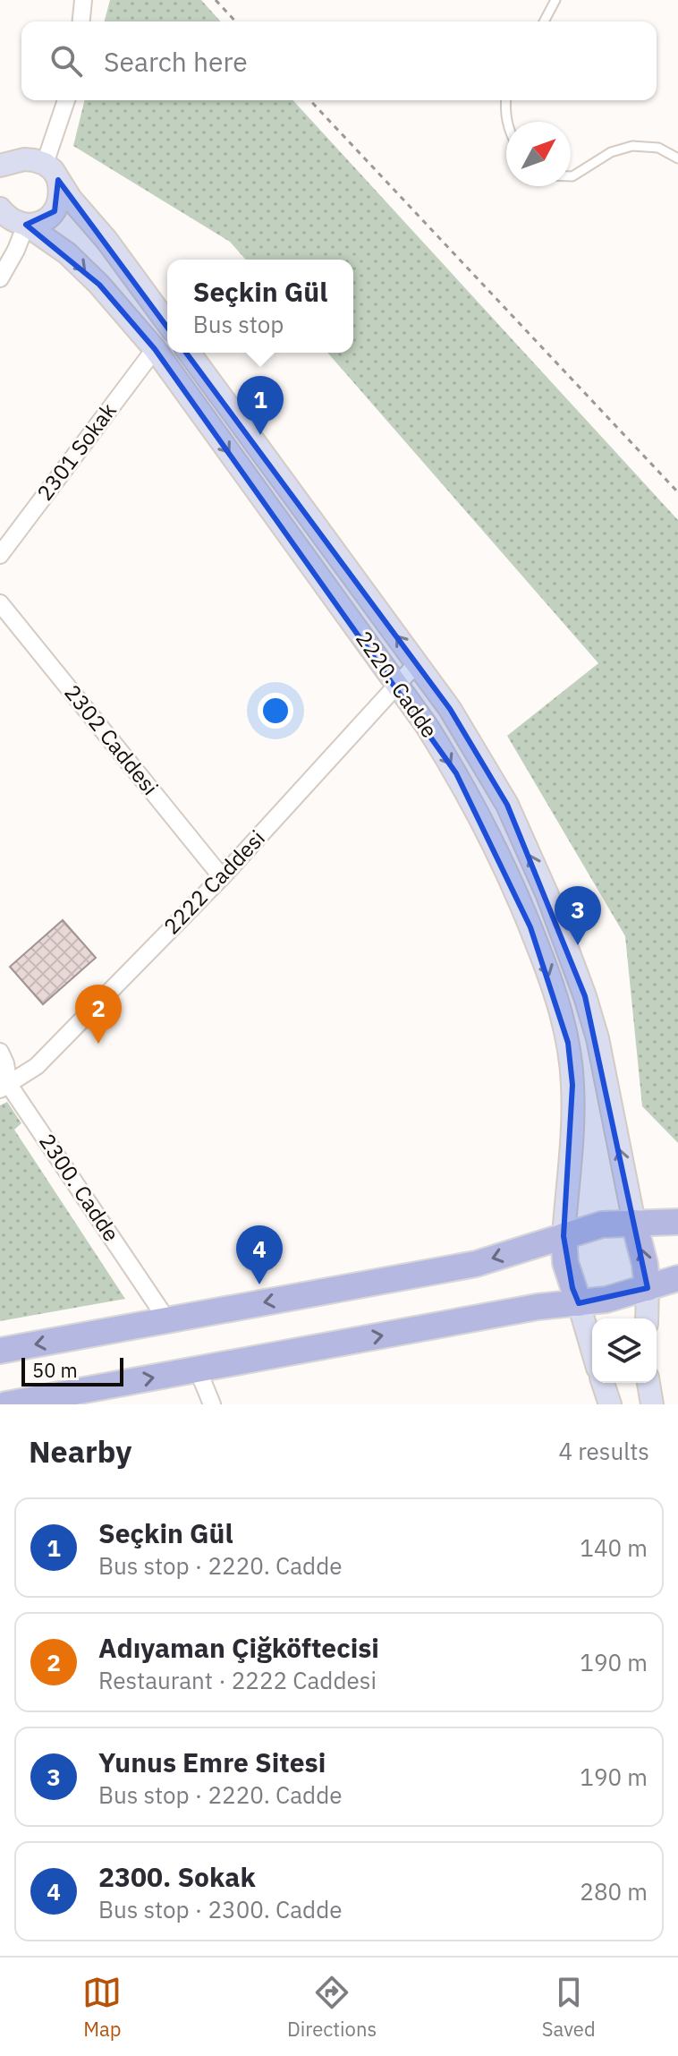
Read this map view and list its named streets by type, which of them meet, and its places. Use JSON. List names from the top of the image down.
{
  "streets": {
    "street": [
      "2301 Sokak",
      "2220. Cadde",
      "2302 Caddesi",
      "2222 Caddesi",
      "2300. Cadde"
    ]
  },
  "crossings": [
    ["2301 Sokak", "2220. Cadde"],
    ["2220. Cadde", "2222 Caddesi"],
    ["2302 Caddesi", "2222 Caddesi"],
    ["2222 Caddesi", "2300. Cadde"]
  ],
  "scale_bar": "50 m",
  "north": "top right",
  "page": {
    "search": "Search here",
    "popup": ["Seçkin Gül", "Bus stop"],
    "pins": [
      "1",
      "3",
      "2",
      "4"
    ],
    "scale": "50 m",
    "heading": ["Nearby", "4 results"],
    "list": [
      {
        "mark": "1",
        "name": "Seçkin Gül",
        "note": "Bus stop · 2220. Cadde",
        "value": "140 m"
      },
      {
        "mark": "2",
        "name": "Adıyaman Çiğköftecisi",
        "note": "Restaurant · 2222 Caddesi",
        "value": "190 m"
      },
      {
        "mark": "3",
        "name": "Yunus Emre Sitesi",
        "note": "Bus stop · 2220. Cadde",
        "value": "190 m"
      },
      {
        "mark": "4",
        "name": "2300. Sokak",
        "note": "Bus stop · 2300. Cadde",
        "value": "280 m"
      }
    ],
    "nav": ["Map", "Directions", "Saved"]
  }
}
